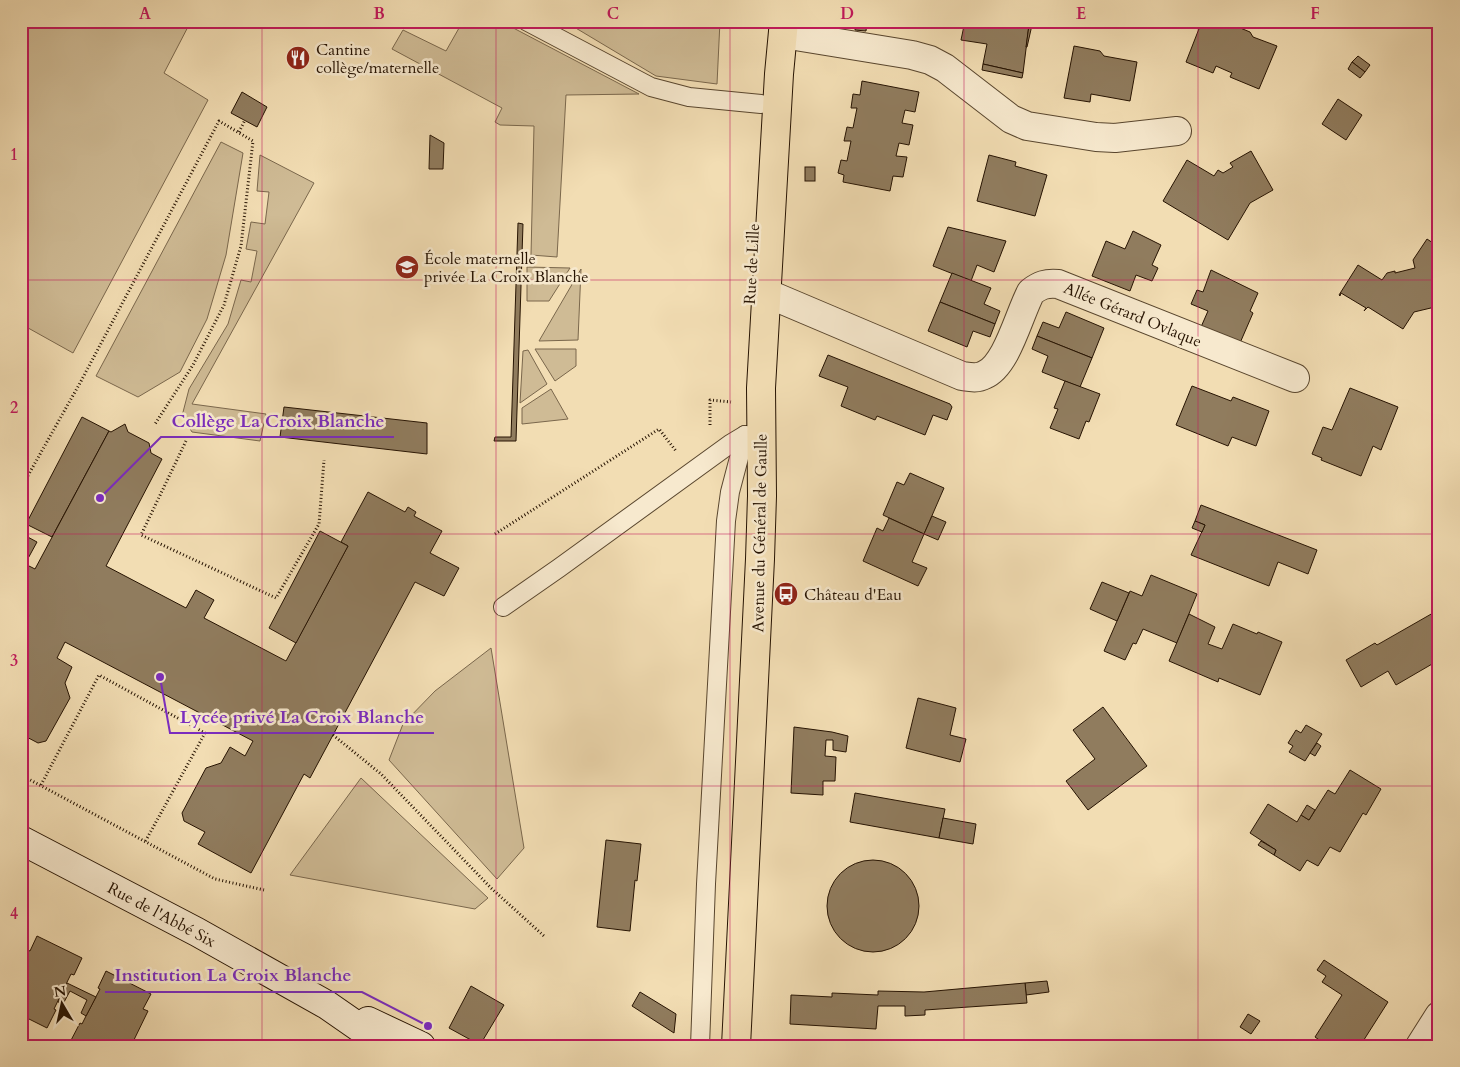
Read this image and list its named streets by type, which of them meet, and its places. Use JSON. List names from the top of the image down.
{
  "streets": {
    "main road": ["Rue de Lille", "Avenue du Général de Gaulle"],
    "street": ["Allée Gérard Ovlaque", "Rue de l'Abbé Six"]
  },
  "crossings": [
    ["Rue de Lille", "Avenue du Général de Gaulle"],
    ["Allée Gérard Ovlaque", "Avenue du Général de Gaulle"]
  ],
  "places": {
    "restaurant": ["Cantine collège/maternelle"],
    "school or university": ["École maternelle privée La Croix Blanche"],
    "other": ["Collège La Croix Blanche", "Lycée privé La Croix Blanche", "Institution La Croix Blanche"],
    "bus stop": ["Château d'Eau"]
  },
  "north": "top",
  "grid": {
    "columns": [
      "A",
      "B",
      "C",
      "D",
      "E",
      "F"
    ],
    "rows": [
      "1",
      "2",
      "3",
      "4"
    ]
  }
}
